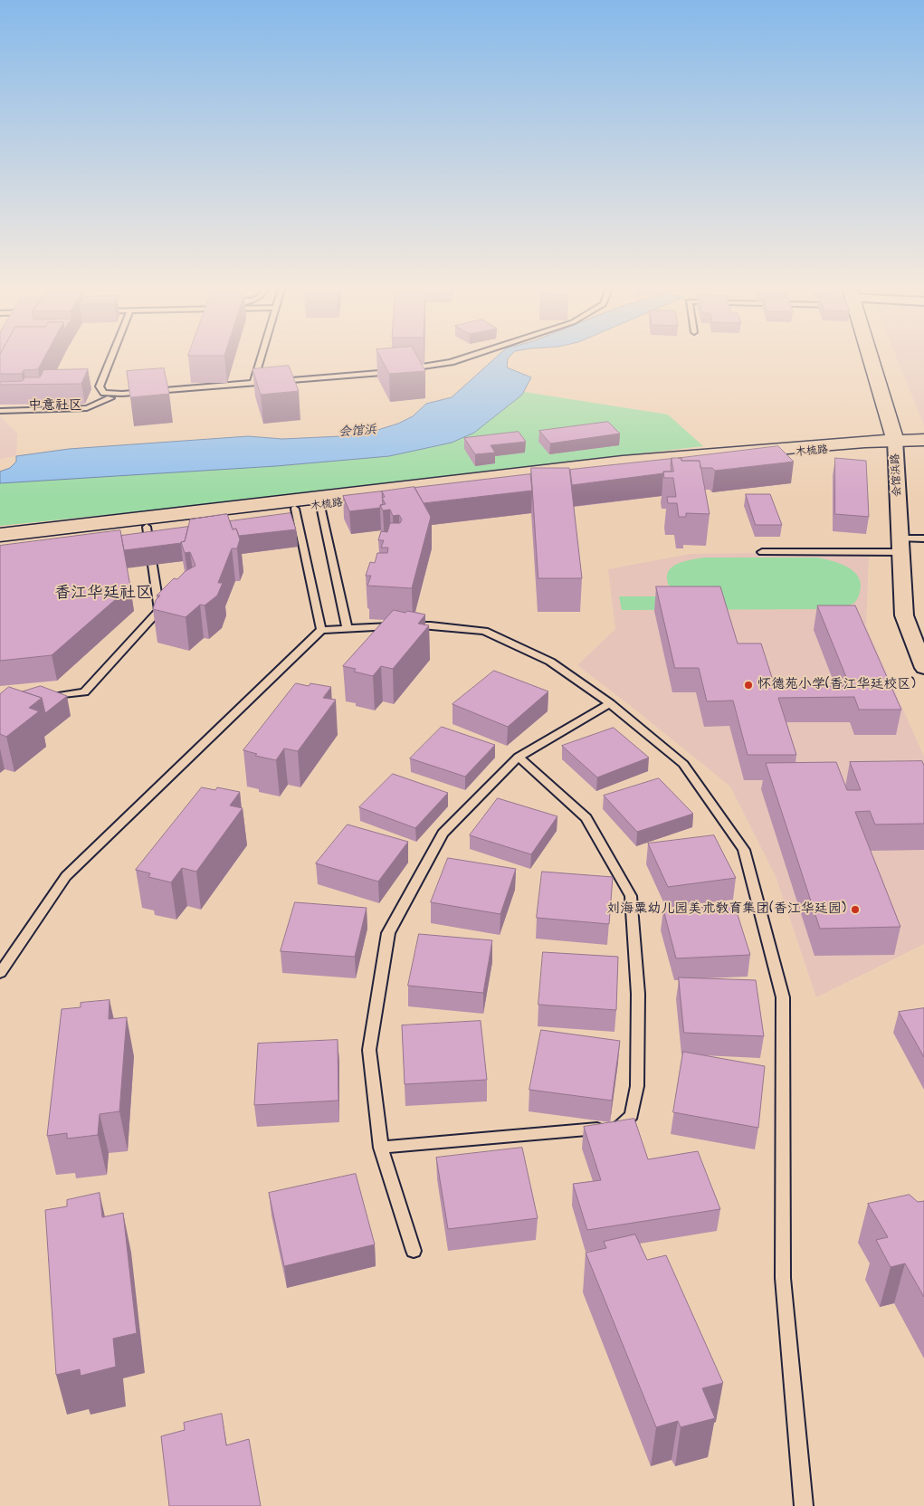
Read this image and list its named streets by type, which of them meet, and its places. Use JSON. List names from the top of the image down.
{
  "streets": {
    "street": ["木梳路", "会馆浜路"]
  },
  "crossings": [
    ["木梳路", "会馆浜路"]
  ],
  "districts": ["中意社区", "香江华廷社区"],
  "water": ["会馆浜"],
  "places": ["怀德苑小学(香江华廷校区)", "刘海粟幼儿园美术教育集团(香江华廷园)"]
}
